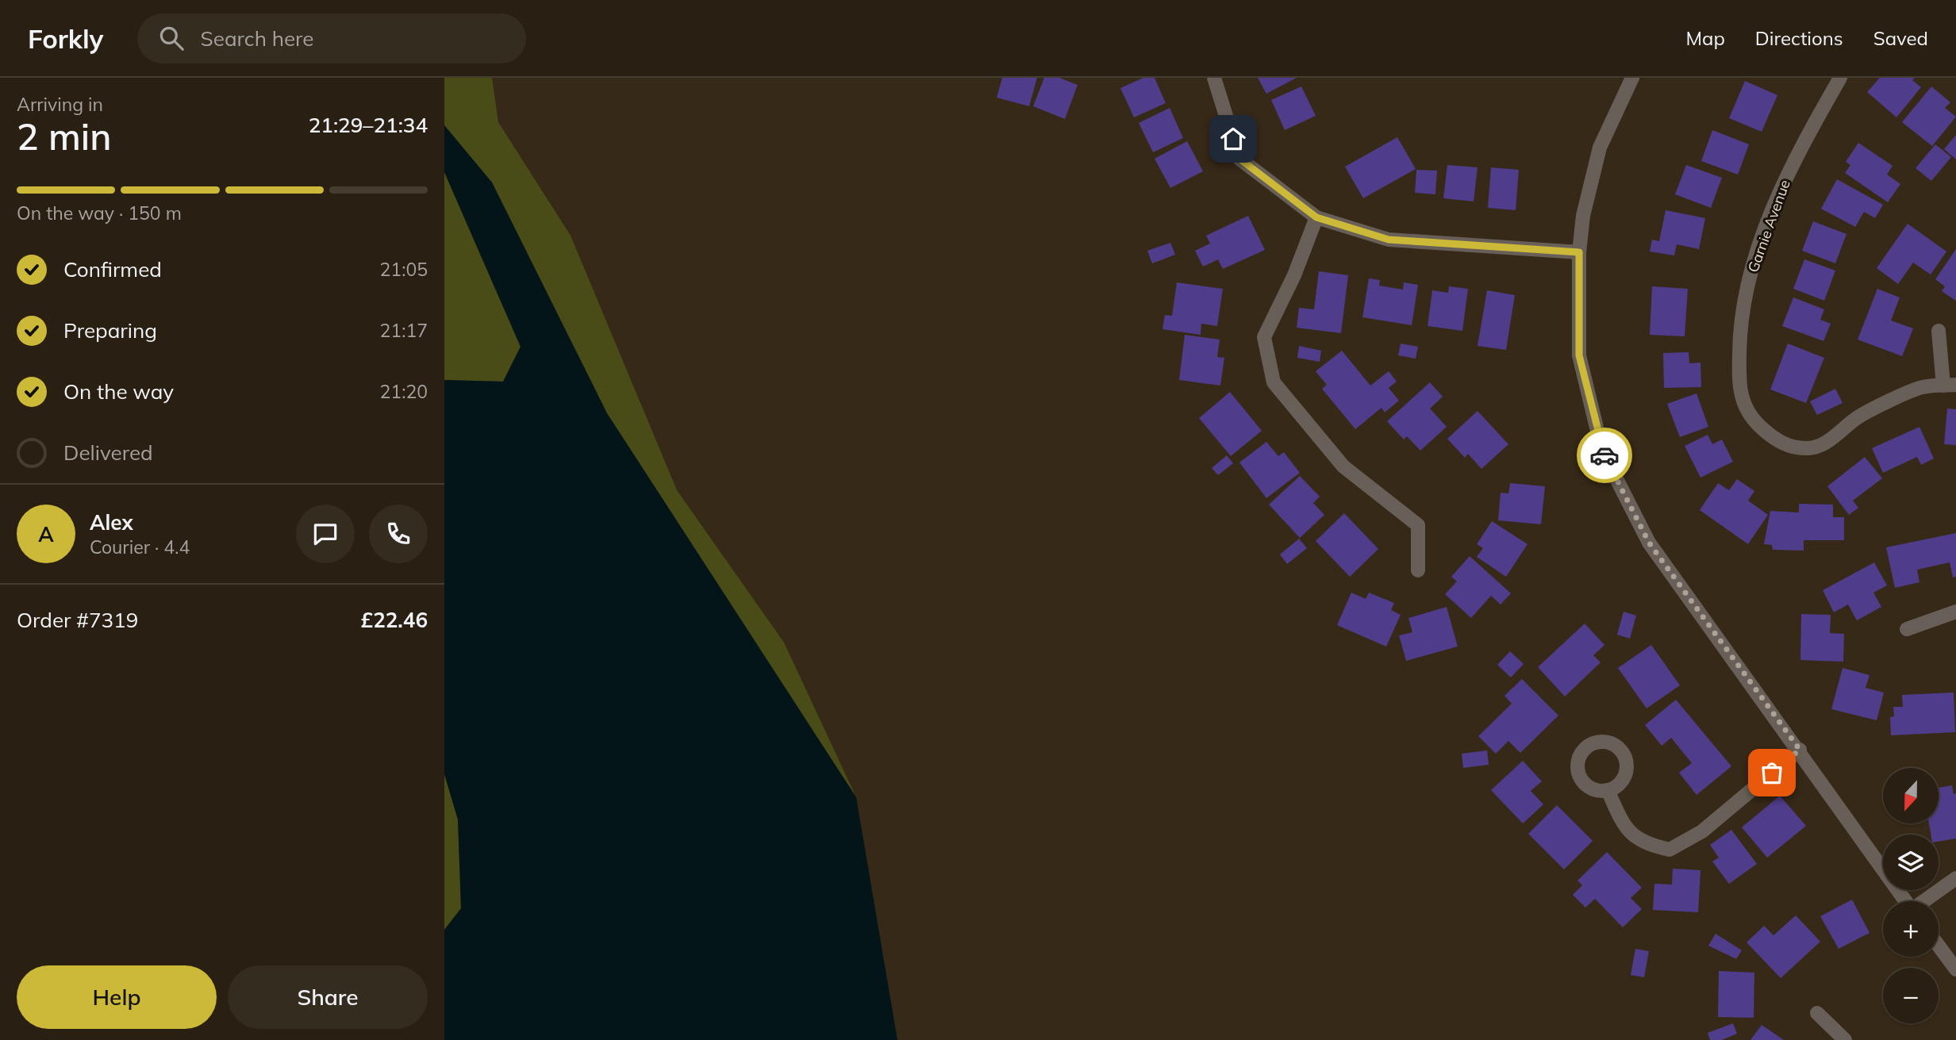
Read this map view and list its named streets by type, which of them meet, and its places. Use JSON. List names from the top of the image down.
{
  "streets": {
    "street": ["Garnie Avenue"]
  },
  "north": "bottom",
  "page": {
    "header": "Forkly",
    "search": "Search here",
    "nav": ["Map", "Directions", "Saved"],
    "heading": ["2 min", "Arriving in", "21:29–21:34"],
    "panel": [
      "Alex",
      "Courier · 4.4",
      "Order #7319",
      "£22.46"
    ],
    "bar": "On the way · 150 m",
    "list": [
      ["Confirmed", "21:05"],
      ["Preparing", "21:17"],
      ["On the way", "21:20"],
      "Delivered"
    ],
    "round": "A",
    "map_buttons": ["+", "−"],
    "buttons": ["Help", "Share"]
  }
}
